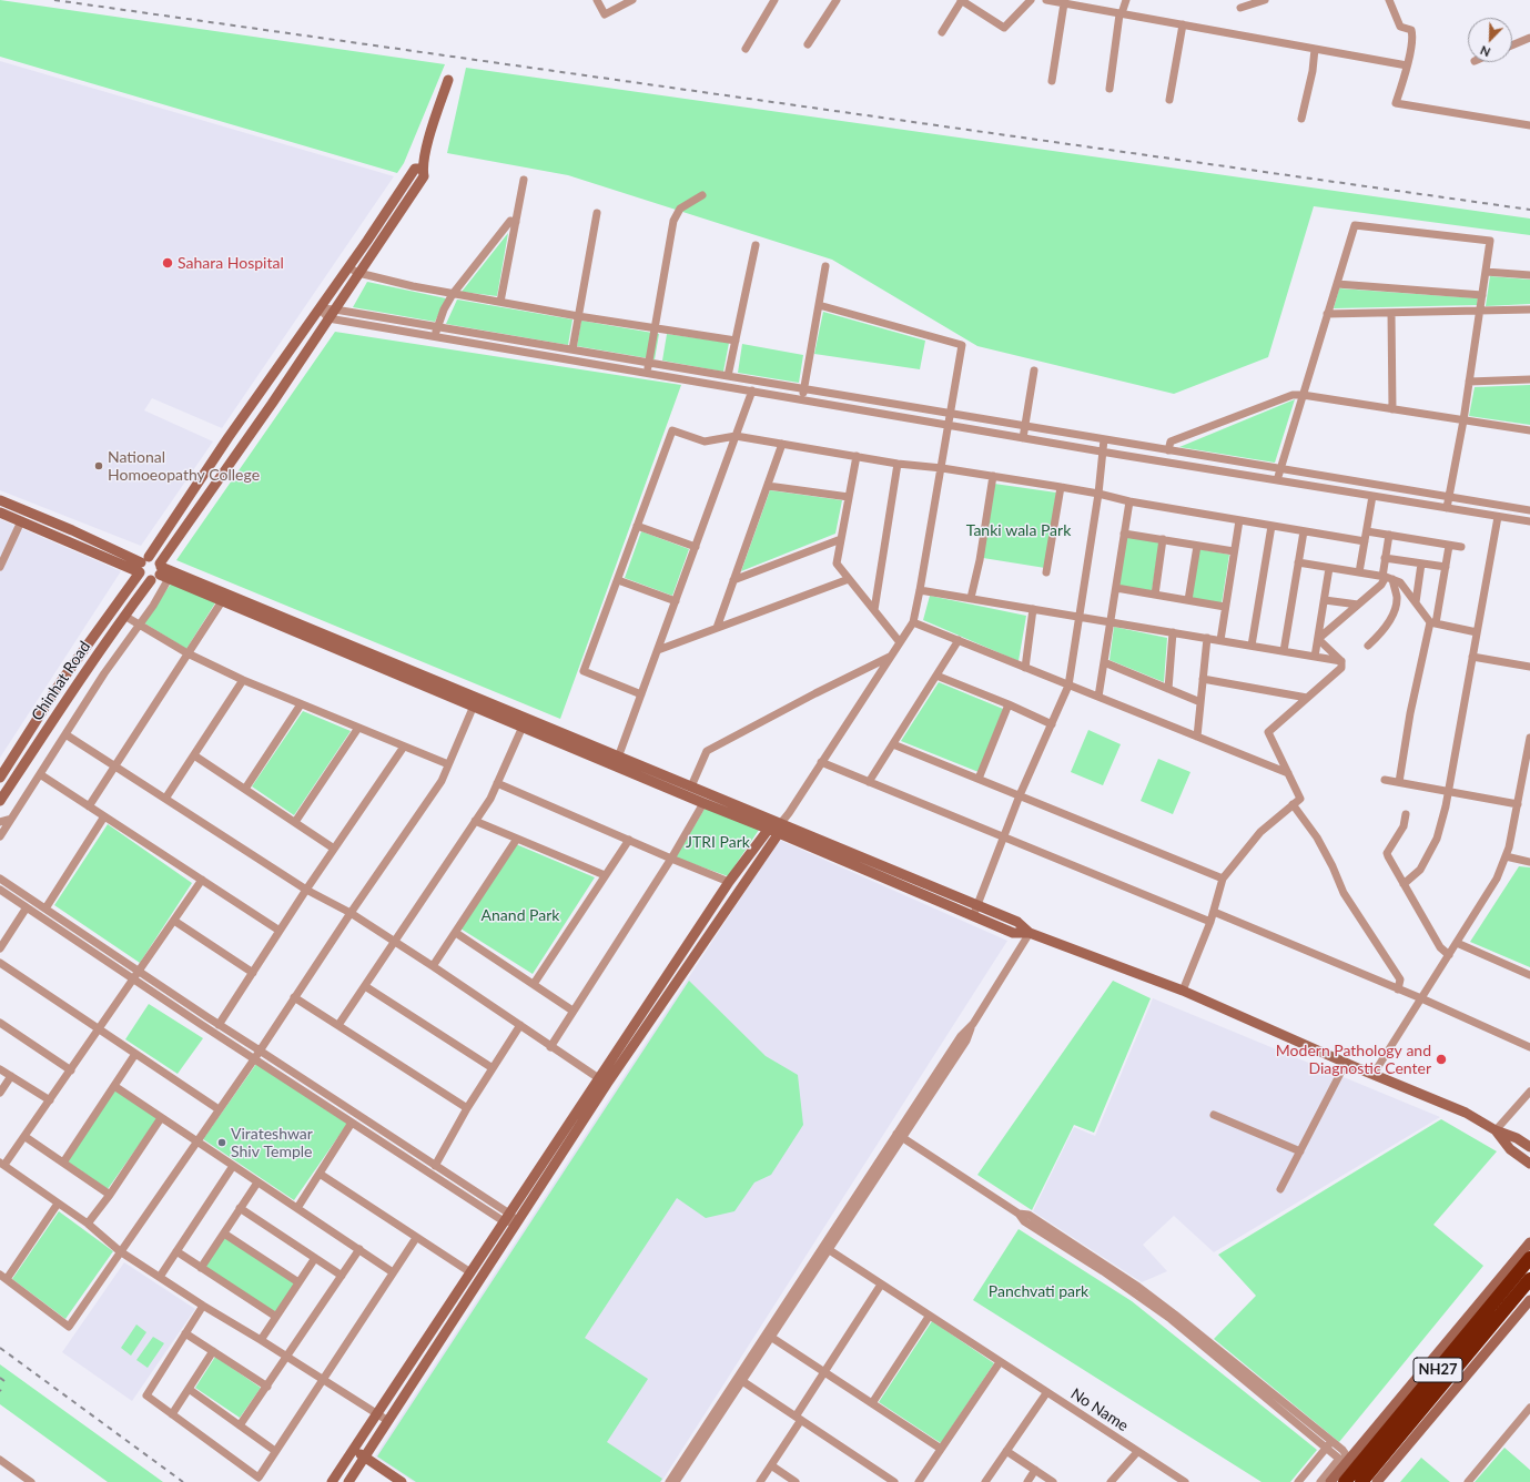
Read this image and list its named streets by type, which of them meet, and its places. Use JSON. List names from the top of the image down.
{
  "streets": {
    "highway": ["NH27"],
    "street": ["Chinhat Road", "No Name"]
  },
  "parks": [
    "Tanki wala Park",
    "JTRI Park",
    "Anand Park",
    "Panchvati park"
  ],
  "places": [
    "Sahara Hospital",
    "National Homoeopathy College",
    "Modern Pathology and Diagnostic Center",
    "Virateshwar Shiv Temple"
  ],
  "north": "bottom left"
}
